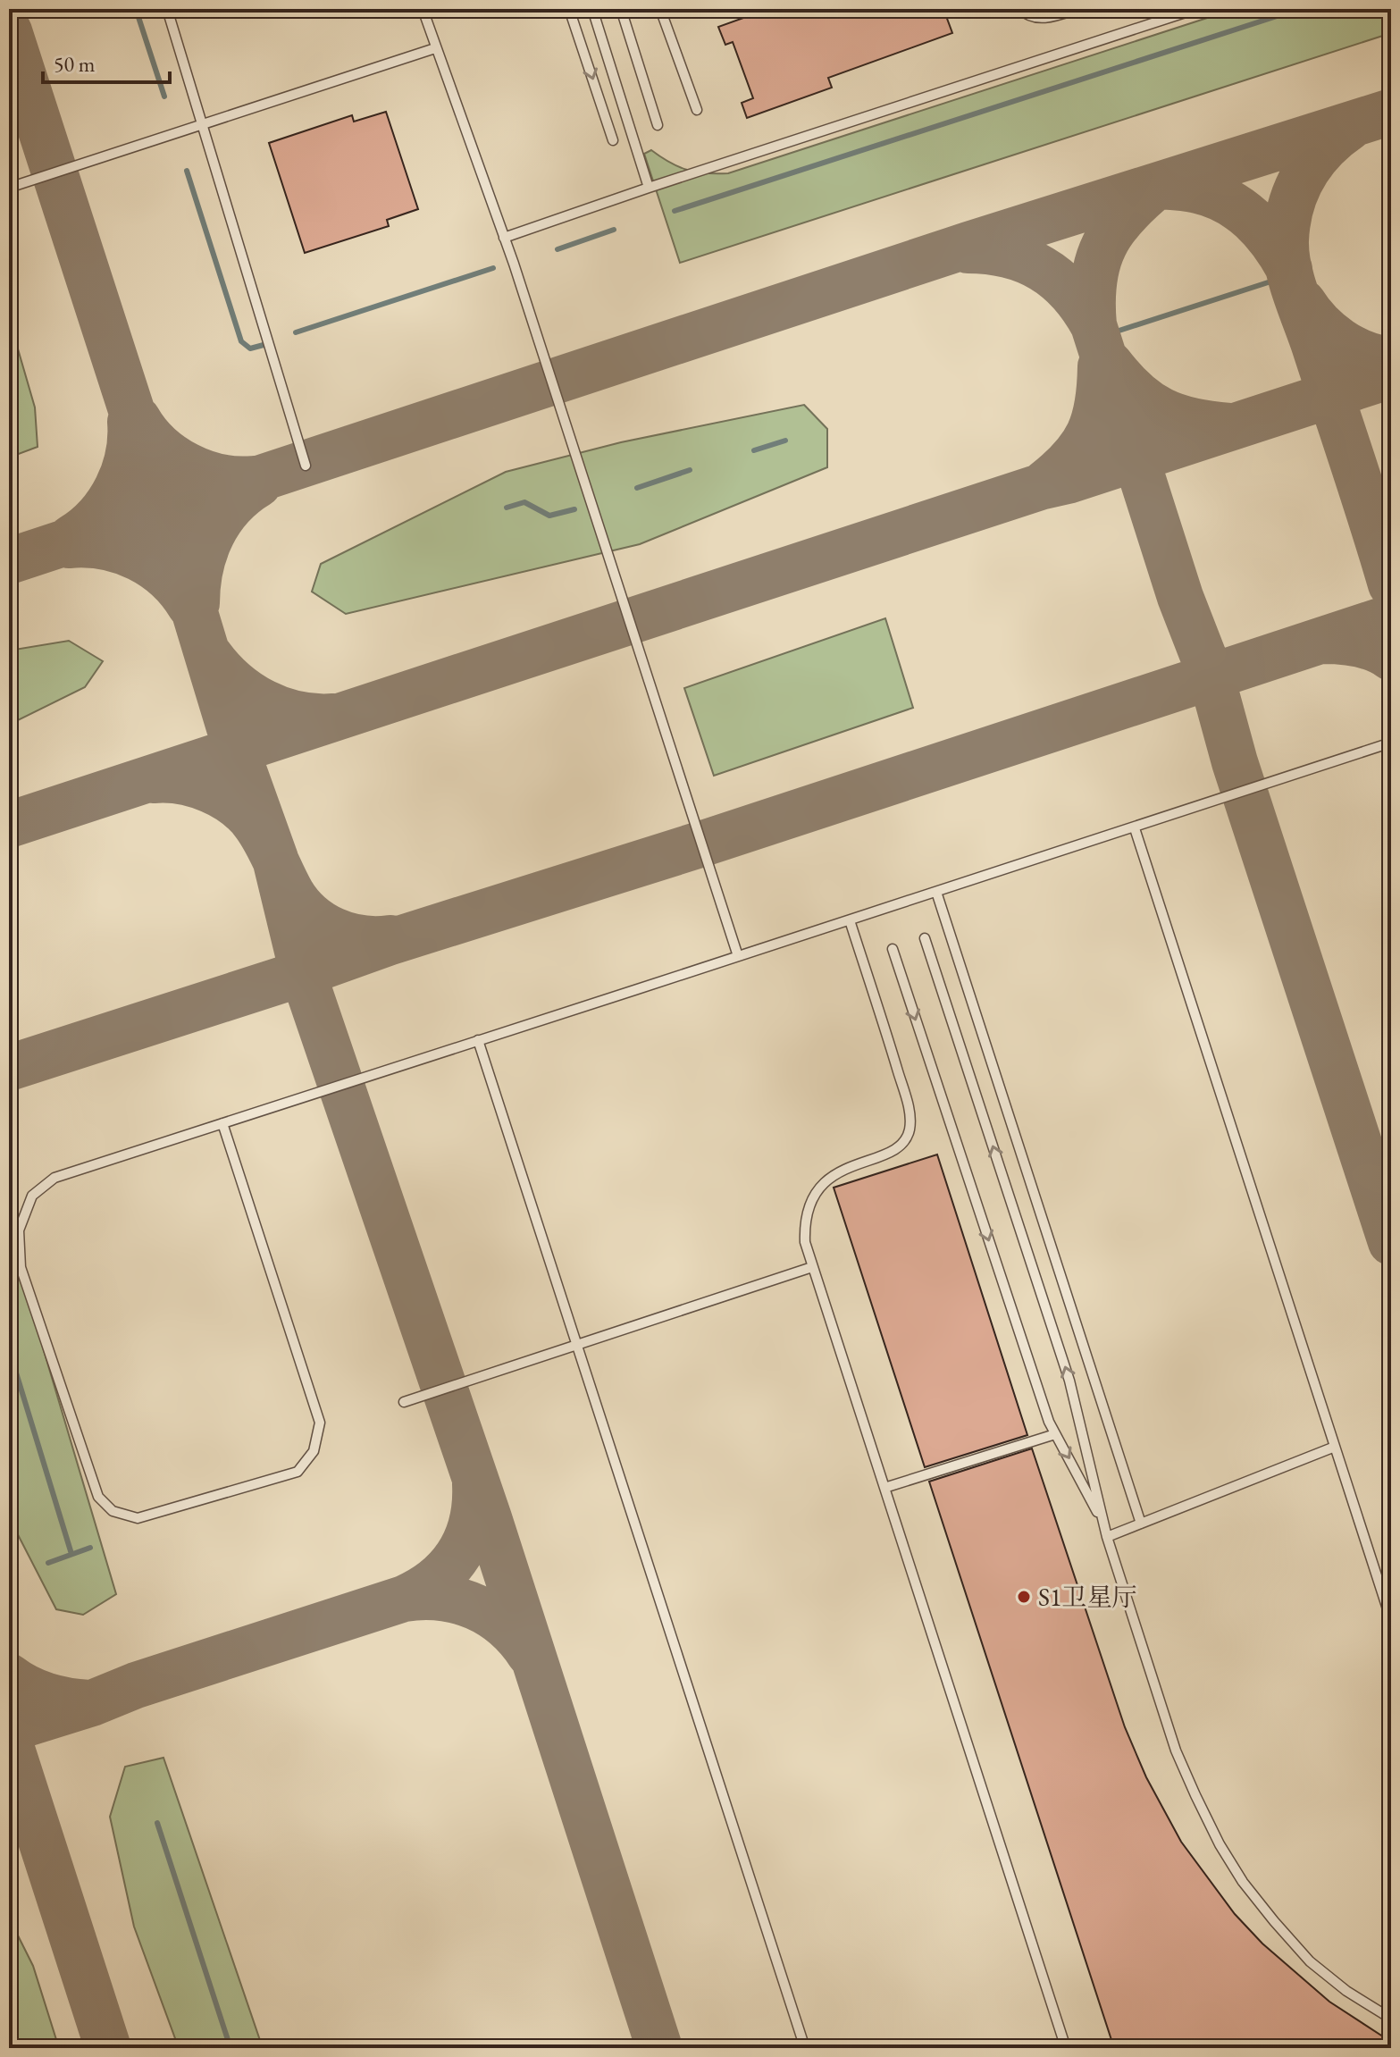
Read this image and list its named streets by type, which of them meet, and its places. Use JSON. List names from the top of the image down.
{
  "places": ["S1卫星厅"],
  "scale_bar": "50 m"
}
